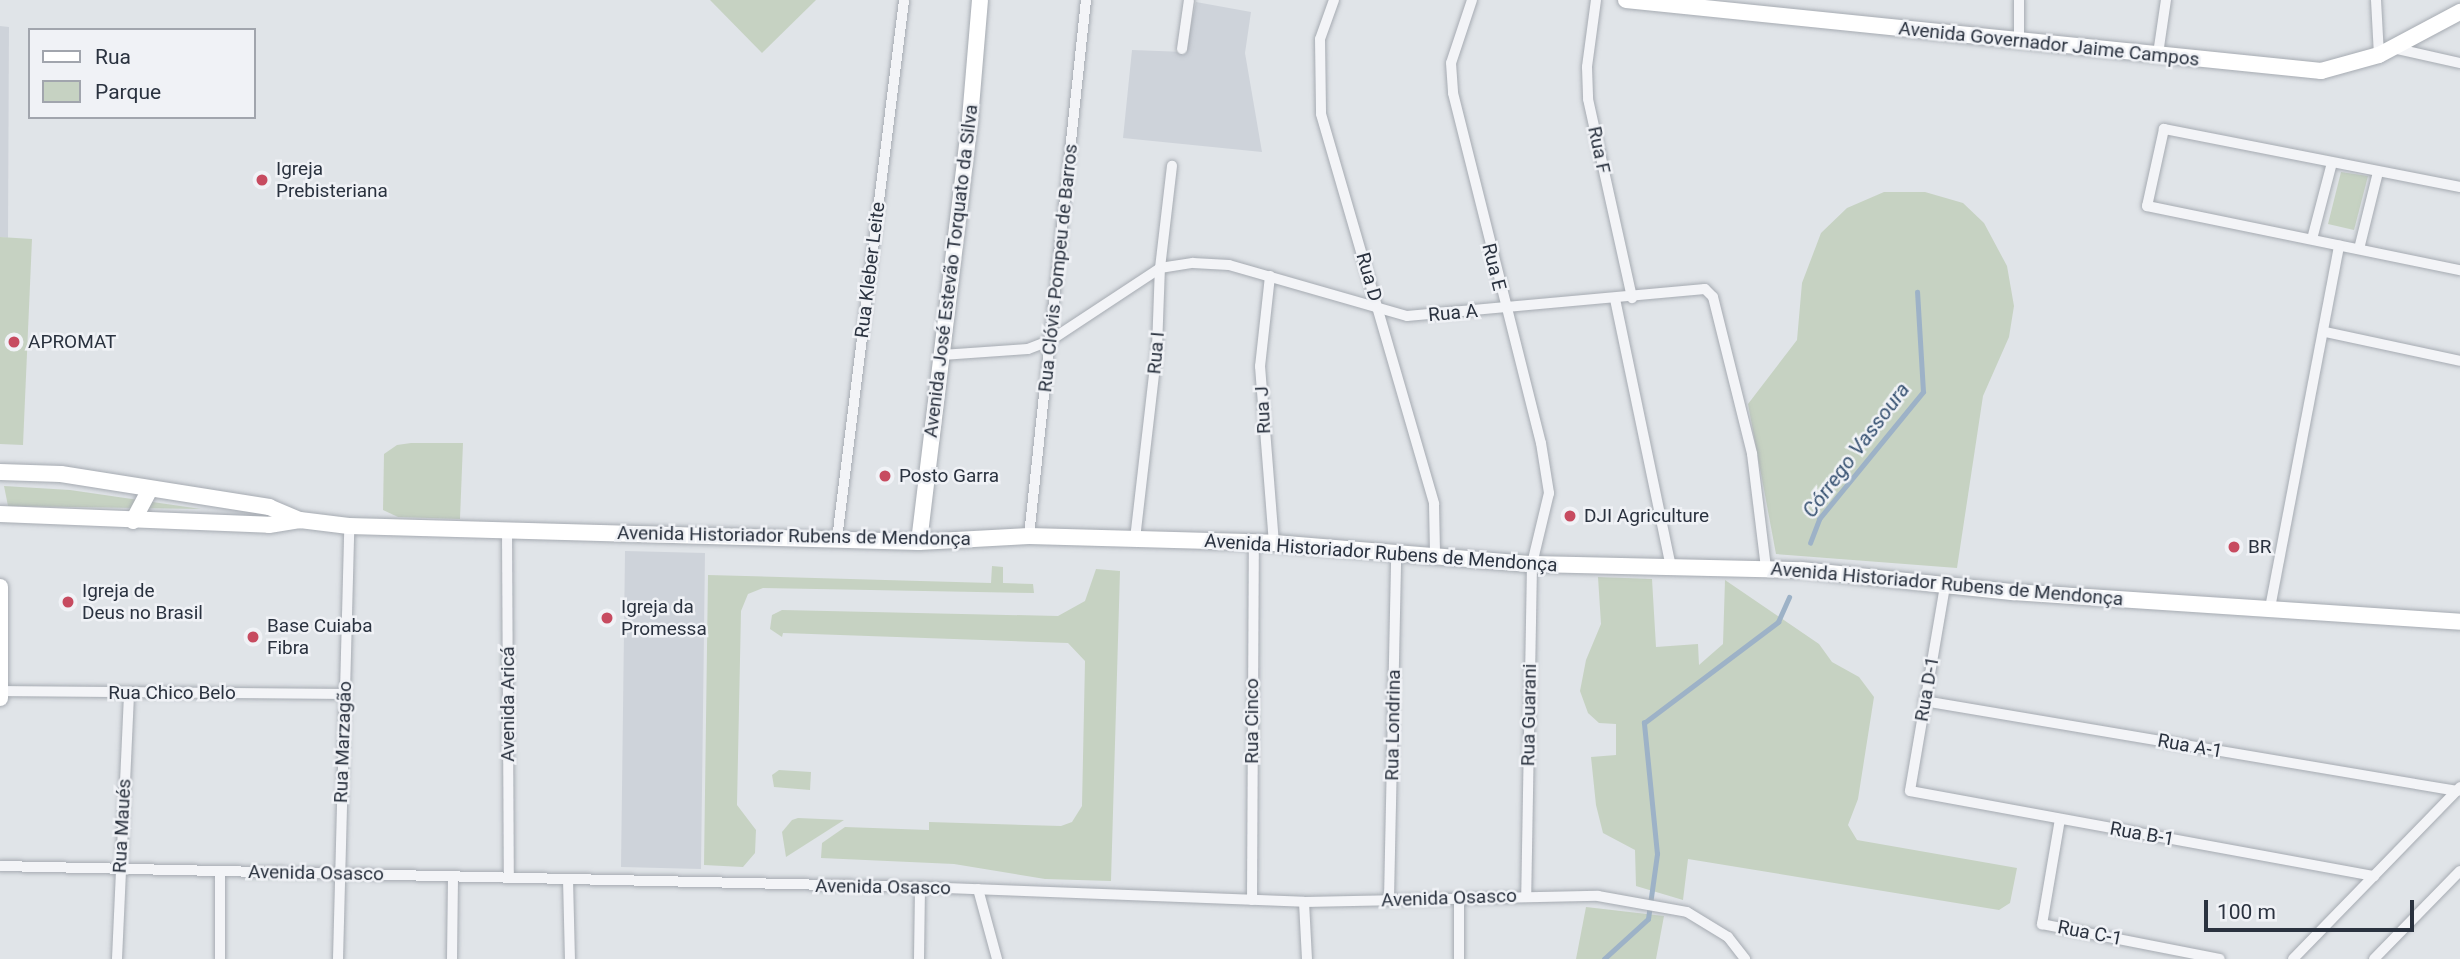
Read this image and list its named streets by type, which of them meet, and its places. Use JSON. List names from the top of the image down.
{
  "streets": {
    "main road": ["Avenida Governador Jaime Campos", "Avenida José Estevão Torquato da Silva", "Avenida Historiador Rubens de Mendonça"],
    "street": [
      "Rua F",
      "Rua E",
      "Rua Clóvis Pompeu de Barros",
      "Rua Kleber Leite",
      "Rua D",
      "Rua A",
      "Rua I",
      "Rua J",
      "Rua D-1",
      "Rua Chico Belo",
      "Avenida Aricá",
      "Rua Guarani",
      "Rua Cinco",
      "Rua Londrina",
      "Rua Marzagão",
      "Rua A-1",
      "Rua Maués",
      "Rua B-1",
      "Avenida Osasco",
      "Rua C-1"
    ]
  },
  "crossings": [
    ["Rua F", "Rua A"],
    ["Rua E", "Rua A"],
    ["Rua E", "Rua Guarani"],
    ["Rua Clóvis Pompeu de Barros", "Rua A"],
    ["Rua Clóvis Pompeu de Barros", "Avenida Historiador Rubens de Mendonça"],
    ["Rua Kleber Leite", "Avenida Historiador Rubens de Mendonça"],
    ["Avenida José Estevão Torquato da Silva", "Rua A"],
    ["Avenida José Estevão Torquato da Silva", "Avenida Historiador Rubens de Mendonça"],
    ["Rua D", "Rua A"],
    ["Rua D", "Avenida Historiador Rubens de Mendonça"],
    ["Rua A", "Rua I"],
    ["Rua A", "Rua J"],
    ["Rua A", "Avenida Historiador Rubens de Mendonça"],
    ["Rua I", "Avenida Historiador Rubens de Mendonça"],
    ["Rua J", "Avenida Historiador Rubens de Mendonça"],
    ["Avenida Historiador Rubens de Mendonça", "Rua D-1"],
    ["Avenida Historiador Rubens de Mendonça", "Avenida Aricá"],
    ["Avenida Historiador Rubens de Mendonça", "Rua Guarani"],
    ["Avenida Historiador Rubens de Mendonça", "Rua Cinco"],
    ["Avenida Historiador Rubens de Mendonça", "Rua Londrina"],
    ["Avenida Historiador Rubens de Mendonça", "Rua Marzagão"],
    ["Rua D-1", "Rua A-1"],
    ["Rua D-1", "Rua B-1"],
    ["Rua Chico Belo", "Rua Marzagão"],
    ["Rua Chico Belo", "Rua Maués"],
    ["Avenida Aricá", "Avenida Osasco"],
    ["Rua Guarani", "Avenida Osasco"],
    ["Rua Cinco", "Avenida Osasco"],
    ["Rua Londrina", "Avenida Osasco"],
    ["Rua Marzagão", "Avenida Osasco"],
    ["Rua Maués", "Avenida Osasco"],
    ["Rua B-1", "Rua C-1"]
  ],
  "water": ["Córrego Vassoura"],
  "places": [
    "Igreja Prebisteriana",
    "APROMAT",
    "Posto Garra",
    "DJI Agriculture",
    "BR",
    "Igreja de Deus no Brasil",
    "Igreja da Promessa",
    "Base Cuiaba Fibra"
  ],
  "legend": ["Rua", "Parque"],
  "scale_bar": "100 m"
}
